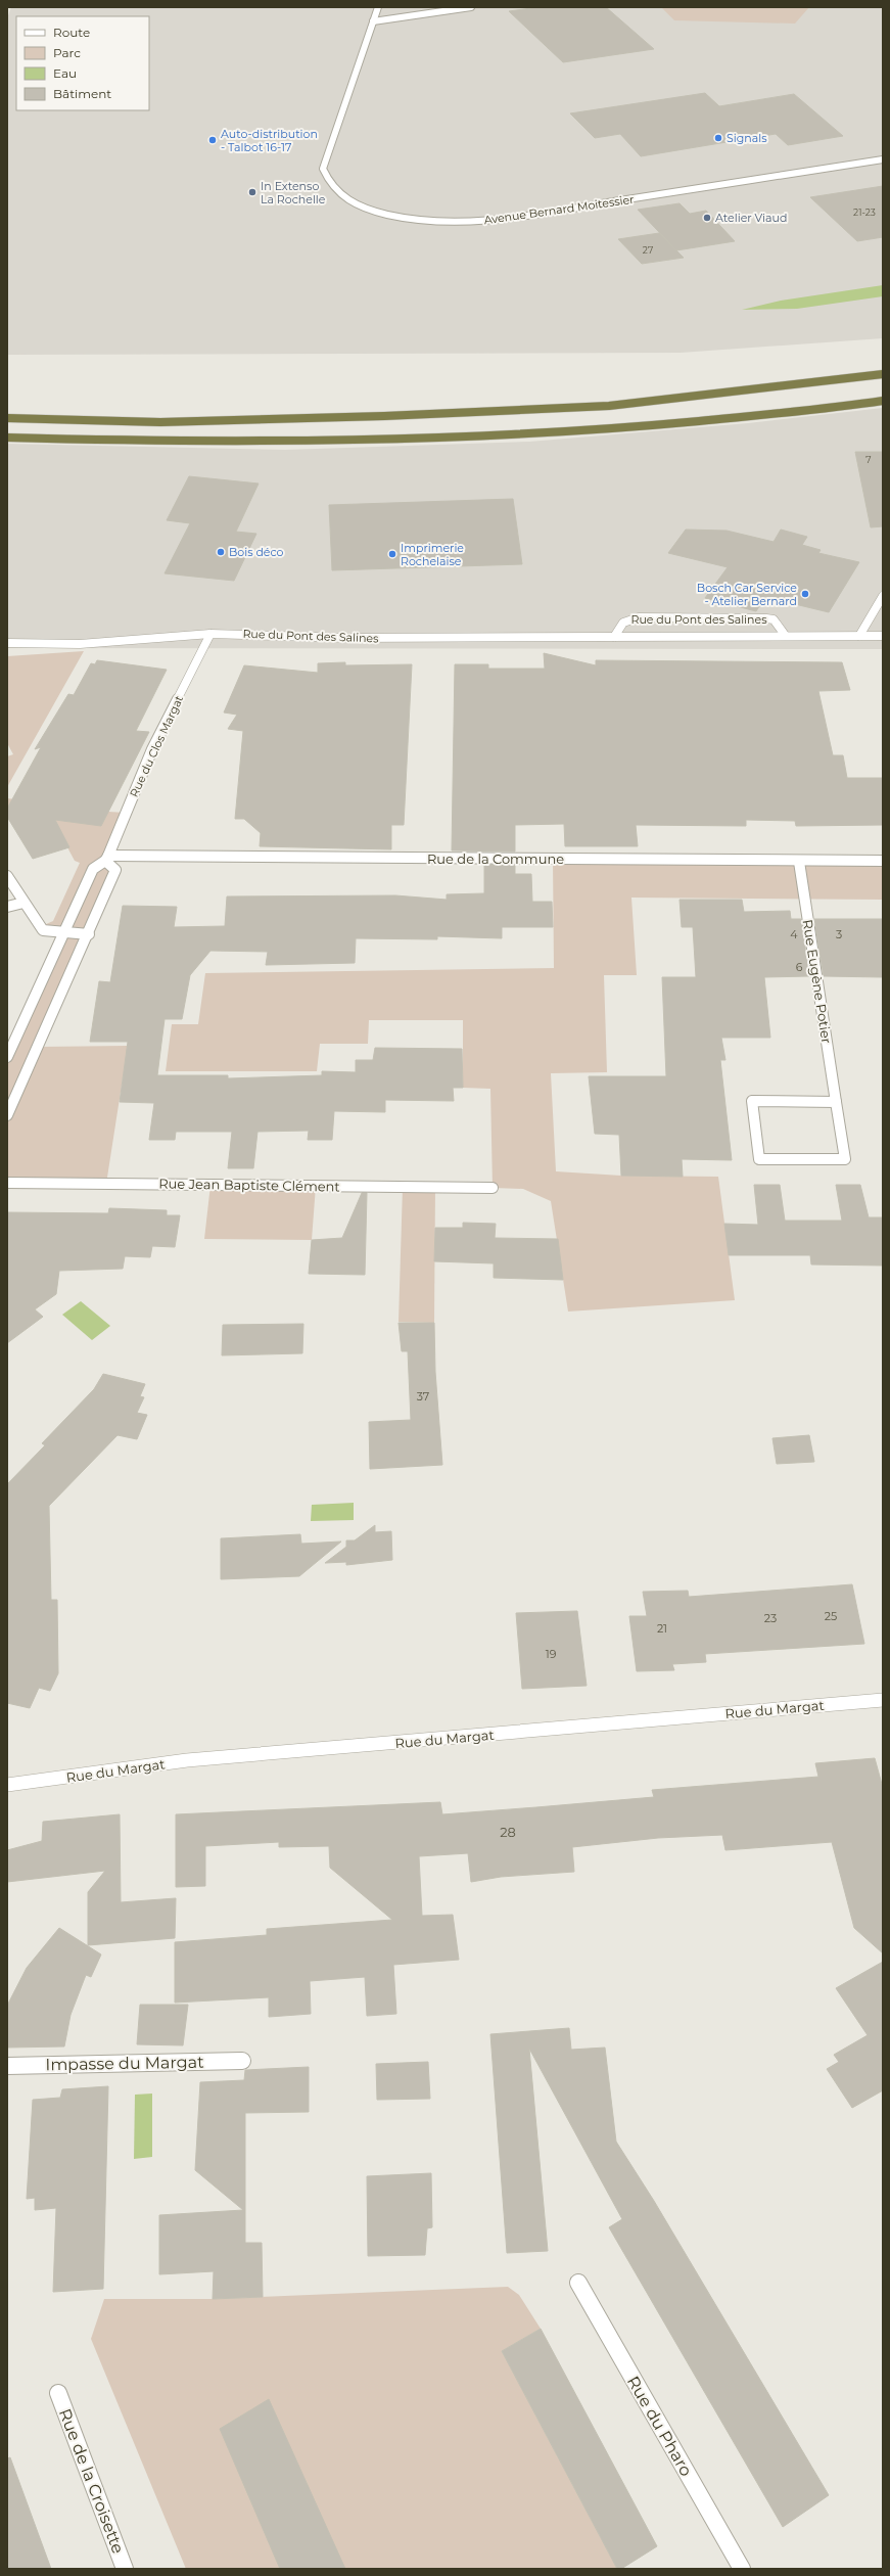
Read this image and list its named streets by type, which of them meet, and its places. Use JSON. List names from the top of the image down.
{
  "streets": {
    "street": [
      "Avenue Bernard Moitessier",
      "Rue du Pont des Salines",
      "Rue du Clos Margat",
      "Rue de la Commune",
      "Rue Eugène Potier",
      "Rue Jean Baptiste Clément",
      "Rue du Margat",
      "Impasse du Margat",
      "Rue du Pharo",
      "Rue de la Croisette"
    ]
  },
  "crossings": [
    ["Rue du Pont des Salines", "Rue du Clos Margat"],
    ["Rue du Clos Margat", "Rue de la Commune"],
    ["Rue de la Commune", "Rue Eugène Potier"]
  ],
  "places": [
    "Signals",
    "Auto-distribution - Talbot 16-17",
    "In Extenso La Rochelle",
    "Atelier Viaud",
    "Bois déco",
    "Imprimerie Rochelaise",
    "Bosch Car Service - Atelier Bernard"
  ],
  "house_numbers": [
    "21-23",
    "27",
    "7",
    "4",
    "3",
    "6",
    "37",
    "25",
    "23",
    "21",
    "19",
    "28"
  ],
  "legend": [
    "Route",
    "Parc",
    "Eau",
    "Bâtiment"
  ]
}
